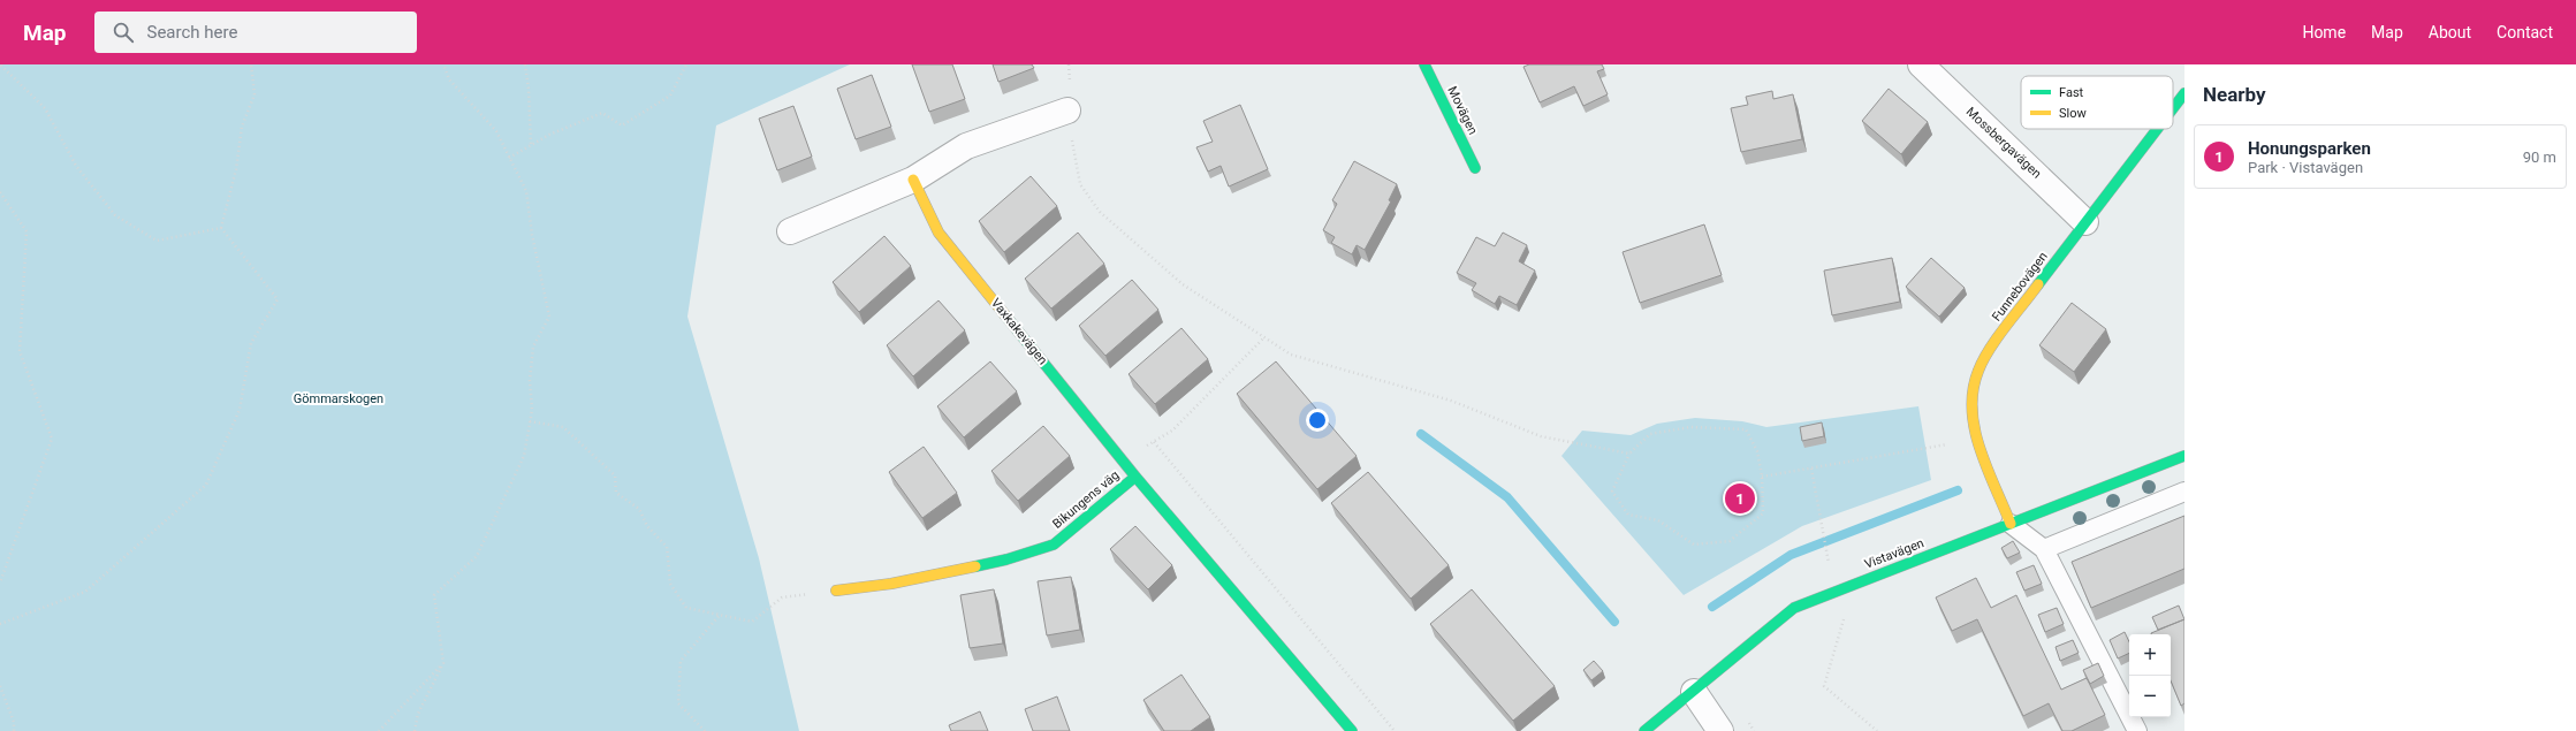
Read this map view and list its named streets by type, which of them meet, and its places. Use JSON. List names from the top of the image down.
{
  "streets": {
    "street": [
      "Movägen",
      "Mossbergavägen",
      "Funnebovägen",
      "Vaxkakevägen",
      "Bikungens väg",
      "Vistavägen"
    ]
  },
  "crossings": [
    ["Mossbergavägen", "Funnebovägen"],
    ["Funnebovägen", "Vistavägen"],
    ["Vaxkakevägen", "Bikungens väg"]
  ],
  "parks": ["Gömmarskogen"],
  "legend": ["Fast", "Slow"],
  "page": {
    "header": "Map",
    "search": "Search here",
    "nav": [
      "Home",
      "Map",
      "About",
      "Contact"
    ],
    "heading": "Nearby",
    "list": [
      {
        "mark": "1",
        "name": "Honungsparken",
        "note": "Park · Vistavägen",
        "value": "90 m"
      }
    ],
    "pins": "1",
    "map_buttons": ["+", "−"]
  }
}
